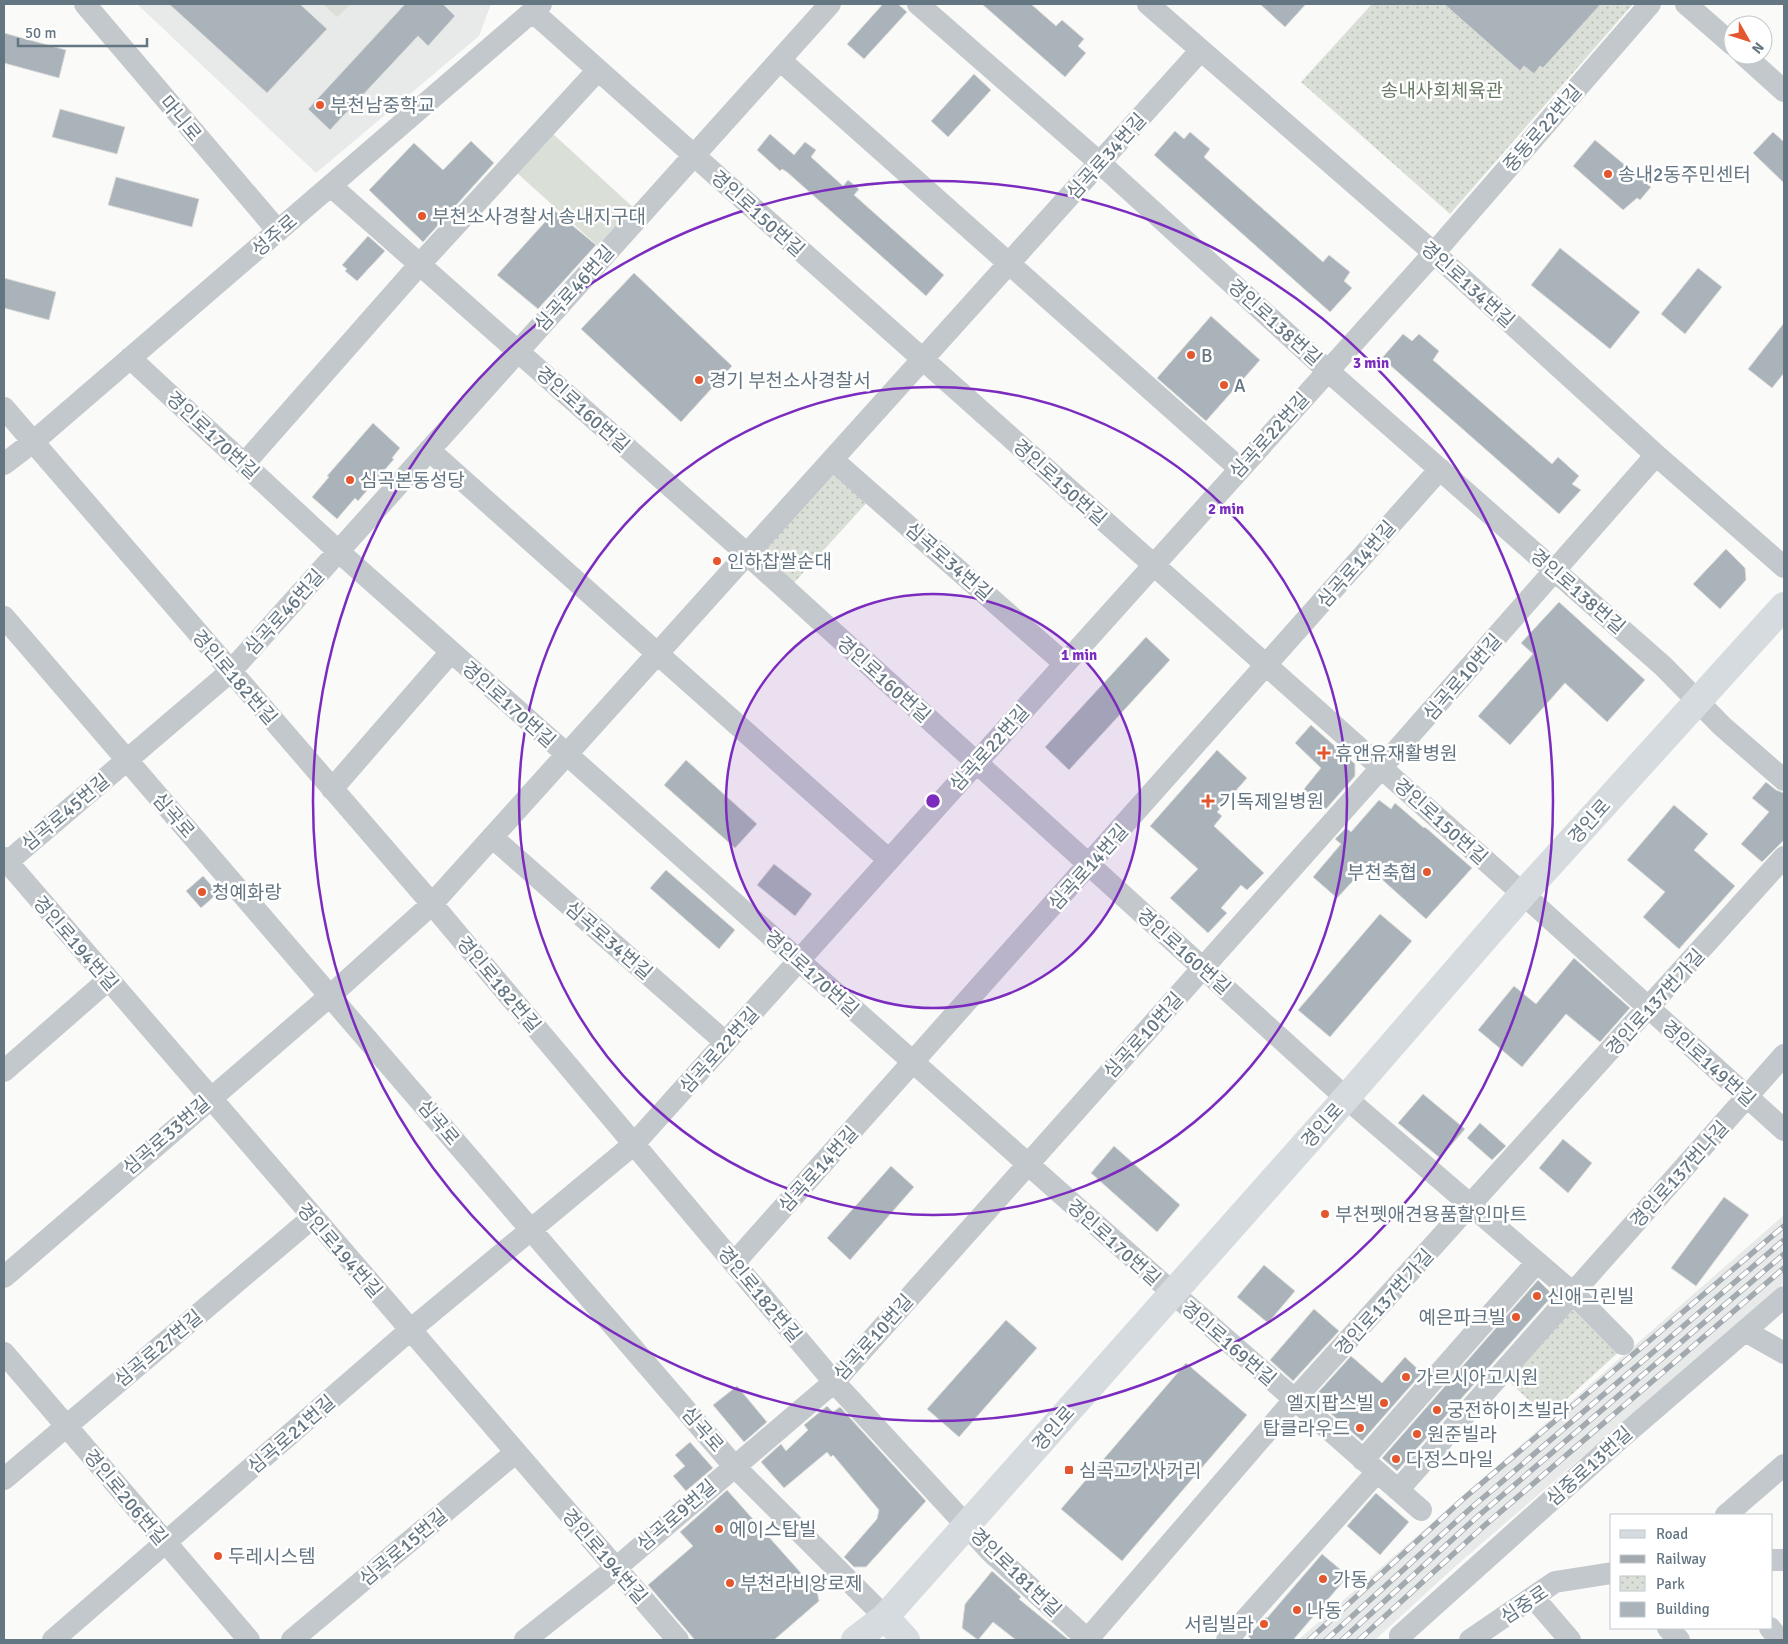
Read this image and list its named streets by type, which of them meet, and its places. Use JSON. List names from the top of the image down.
{
  "streets": {
    "main road": ["경인로"],
    "street": [
      "마니로",
      "중동로22번길",
      "심곡로34번길",
      "경인로150번길",
      "성주로",
      "경인로134번길",
      "심곡로46번길",
      "경인로138번길",
      "경인로160번길",
      "경인로170번길",
      "심곡로22번길",
      "심곡로14번길",
      "경인로182번길",
      "심곡로10번길",
      "심곡로45번길",
      "심곡로",
      "경인로194번길",
      "경인로137번가길",
      "경인로149번길",
      "심곡로33번길",
      "경인로137번나길",
      "경인로169번길",
      "심곡로27번길",
      "심곡로21번길",
      "심중로13번길",
      "경인로206번길",
      "심곡로9번길",
      "심곡로15번길",
      "경인로181번길",
      "심중로"
    ]
  },
  "crossings": [
    ["마니로", "성주로"],
    ["중동로22번길", "경인로134번길"],
    ["중동로22번길", "심곡로22번길"],
    ["심곡로34번길", "경인로150번길"],
    ["심곡로34번길", "경인로134번길"],
    ["심곡로34번길", "경인로138번길"],
    ["심곡로34번길", "경인로160번길"],
    ["심곡로34번길", "경인로170번길"],
    ["심곡로34번길", "심곡로22번길"],
    ["심곡로34번길", "경인로182번길"],
    ["심곡로34번길", "심곡로"],
    ["심곡로34번길", "심곡로33번길"],
    ["경인로150번길", "성주로"],
    ["경인로150번길", "심곡로46번길"],
    ["경인로150번길", "심곡로22번길"],
    ["경인로150번길", "심곡로14번길"],
    ["경인로150번길", "심곡로10번길"],
    ["경인로150번길", "경인로"],
    ["경인로150번길", "경인로149번길"],
    ["성주로", "경인로160번길"],
    ["성주로", "경인로170번길"],
    ["성주로", "경인로182번길"],
    ["경인로134번길", "심곡로22번길"],
    ["경인로134번길", "심곡로10번길"],
    ["심곡로46번길", "경인로160번길"],
    ["심곡로46번길", "경인로170번길"],
    ["심곡로46번길", "경인로182번길"],
    ["심곡로46번길", "심곡로45번길"],
    ["심곡로46번길", "심곡로"],
    ["경인로138번길", "심곡로22번길"],
    ["경인로138번길", "심곡로14번길"],
    ["경인로138번길", "심곡로10번길"],
    ["경인로138번길", "경인로"],
    ["경인로160번길", "심곡로22번길"],
    ["경인로160번길", "심곡로14번길"],
    ["경인로160번길", "심곡로10번길"],
    ["경인로160번길", "경인로"],
    ["경인로160번길", "경인로137번가길"],
    ["경인로160번길", "경인로137번나길"],
    ["경인로170번길", "심곡로22번길"],
    ["경인로170번길", "심곡로14번길"],
    ["경인로170번길", "경인로182번길"],
    ["경인로170번길", "심곡로10번길"],
    ["경인로170번길", "경인로"],
    ["경인로170번길", "경인로169번길"],
    ["심곡로22번길", "경인로182번길"],
    ["심곡로22번길", "심곡로"],
    ["심곡로22번길", "심곡로21번길"],
    ["심곡로14번길", "경인로182번길"],
    ["경인로182번길", "심곡로10번길"],
    ["경인로182번길", "경인로"],
    ["경인로182번길", "경인로181번길"],
    ["심곡로10번길", "심곡로"],
    ["심곡로10번길", "심곡로9번길"],
    ["심곡로45번길", "심곡로"],
    ["심곡로45번길", "경인로194번길"],
    ["심곡로", "경인로"],
    ["심곡로", "심곡로33번길"],
    ["심곡로", "심곡로21번길"],
    ["심곡로", "심곡로9번길"],
    ["경인로", "경인로149번길"],
    ["경인로", "경인로169번길"],
    ["경인로", "경인로181번길"],
    ["경인로194번길", "심곡로33번길"],
    ["경인로194번길", "심곡로27번길"],
    ["경인로194번길", "심곡로21번길"],
    ["경인로194번길", "심곡로9번길"],
    ["경인로194번길", "심곡로15번길"],
    ["경인로137번가길", "경인로149번길"],
    ["경인로137번가길", "경인로169번길"],
    ["경인로137번가길", "경인로181번길"],
    ["경인로149번길", "경인로137번나길"],
    ["경인로137번나길", "경인로169번길"],
    ["심곡로27번길", "경인로206번길"],
    ["심곡로21번길", "경인로206번길"]
  ],
  "parks": ["송내사회체육관"],
  "places": {
    "other": [
      "부천남중학교",
      "송내2동주민센터",
      "부천소사경찰서 송내지구대",
      "B",
      "경기 부천소사경찰서",
      "A",
      "심곡본동성당",
      "인하찹쌀순대",
      "부천축협",
      "청예화랑",
      "부천펫애견용품할인마트",
      "신애그린빌",
      "예은파크빌",
      "가르시아고시원",
      "엘지팝스빌",
      "궁전하이츠빌라",
      "탑클라우드",
      "원준빌라",
      "다정스마일",
      "에이스탑빌",
      "두레시스템",
      "가동",
      "부천라비앙로제",
      "나동",
      "서림빌라"
    ],
    "health": ["휴앤유재활병원", "기독제일병원"],
    "transit": ["심곡고가사거리"]
  },
  "legend": [
    "Road",
    "Railway",
    "Park",
    "Building"
  ],
  "scale_bar": "50 m",
  "north": "bottom right",
  "rings": ["3 min", "2 min", "1 min"]
}
